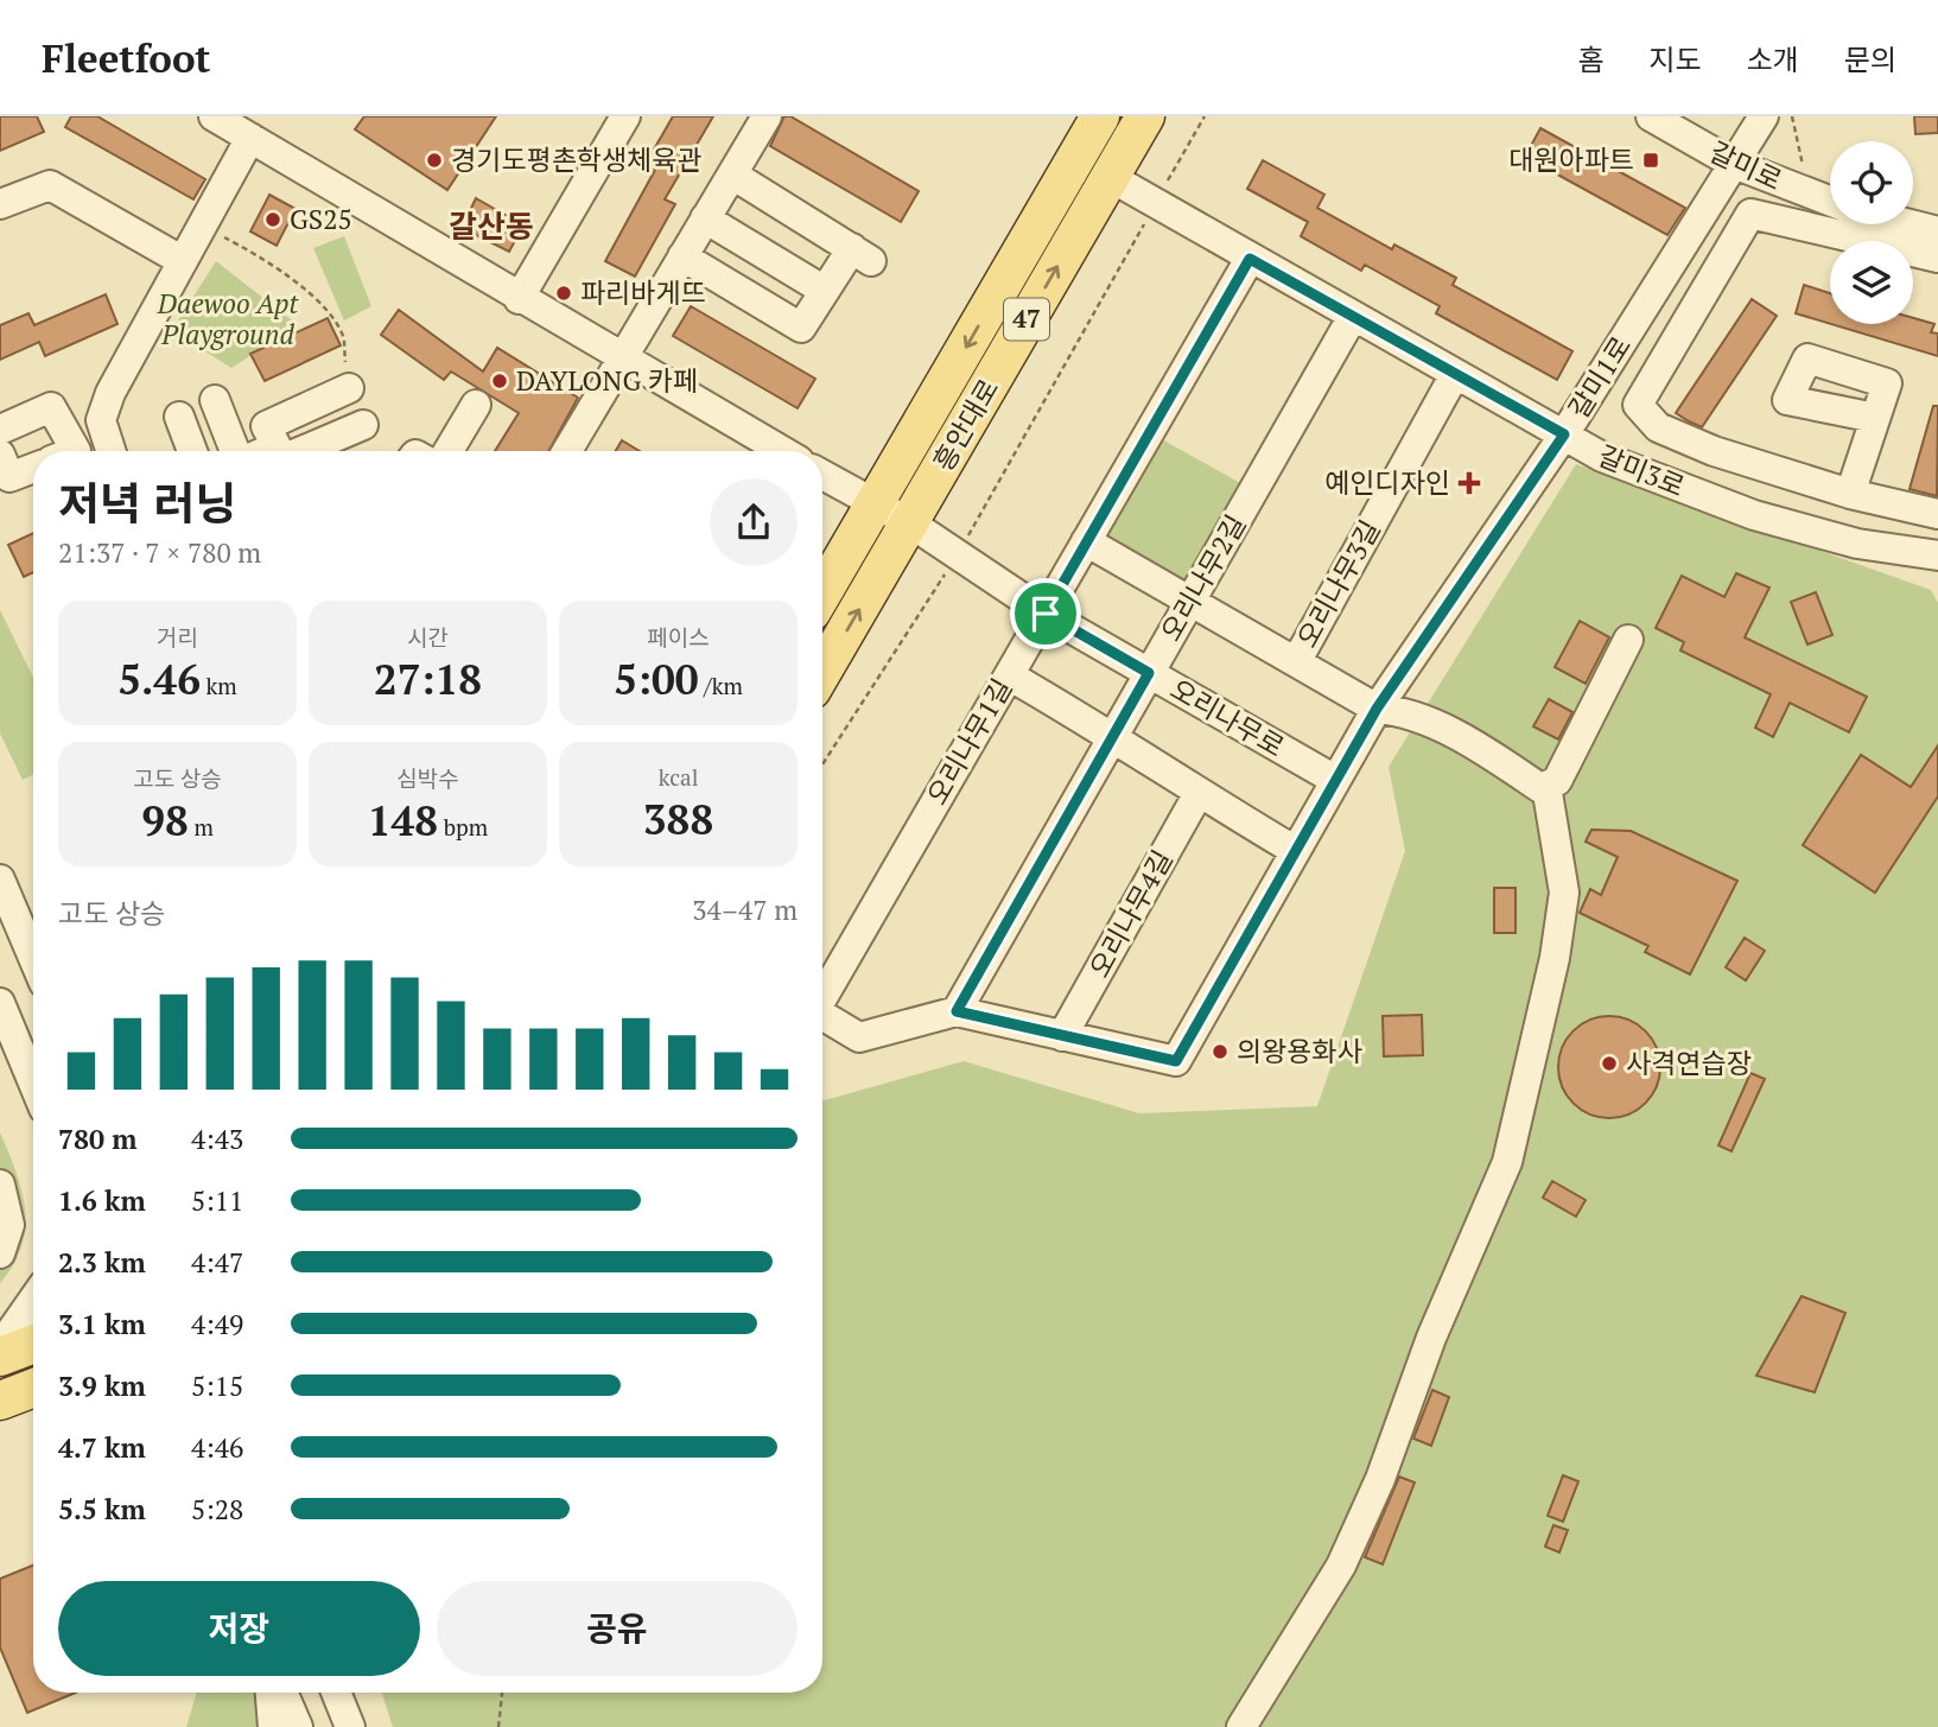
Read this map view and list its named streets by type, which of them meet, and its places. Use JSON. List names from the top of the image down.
{
  "streets": {
    "main road": ["47", "흥안대로"],
    "street": [
      "갈미로",
      "갈미1로",
      "갈미3로",
      "오리나무2길",
      "오리나무3길",
      "오리나무로",
      "오리나무1길",
      "오리나무4길"
    ]
  },
  "crossings": [
    ["갈미로", "갈미1로"],
    ["갈미1로", "갈미3로"],
    ["갈미1로", "오리나무로"],
    ["갈미1로", "오리나무4길"],
    ["흥안대로", "갈미3로"],
    ["흥안대로", "오리나무로"],
    ["갈미3로", "오리나무2길"],
    ["갈미3로", "오리나무3길"],
    ["갈미3로", "오리나무1길"],
    ["오리나무2길", "오리나무로"],
    ["오리나무로", "오리나무1길"]
  ],
  "districts": ["갈산동"],
  "parks": ["Daewoo Apt Playground"],
  "places": {
    "other": [
      "경기도평촌학생체육관",
      "GS25",
      "파리바게뜨",
      "DAYLONG 카페",
      "의왕용화사",
      "사격연습장"
    ],
    "transit": ["대원아파트"],
    "health": ["예인디자인"]
  },
  "page": {
    "header": "Fleetfoot",
    "nav": [
      "홈",
      "지도",
      "소개",
      "문의"
    ],
    "heading": ["저녁 러닝", "21:37 · 7 × 780 m"],
    "stats": [
      ["거리", "5.46 km"],
      ["시간", "27:18"],
      ["페이스", "5:00 /km"],
      ["고도 상승", "98 m"],
      ["심박수", "148 bpm"],
      ["kcal", "388"]
    ],
    "chart": ["고도 상승", "34–47 m"],
    "list": [
      {
        "name": "780 m",
        "note": "4:43"
      },
      {
        "name": "1.6 km",
        "note": "5:11"
      },
      {
        "name": "2.3 km",
        "note": "4:47"
      },
      {
        "name": "3.1 km",
        "note": "4:49"
      },
      {
        "name": "3.9 km",
        "note": "5:15"
      },
      {
        "name": "4.7 km",
        "note": "4:46"
      },
      {
        "name": "5.5 km",
        "note": "5:28"
      }
    ],
    "buttons": ["저장", "공유"]
  }
}
